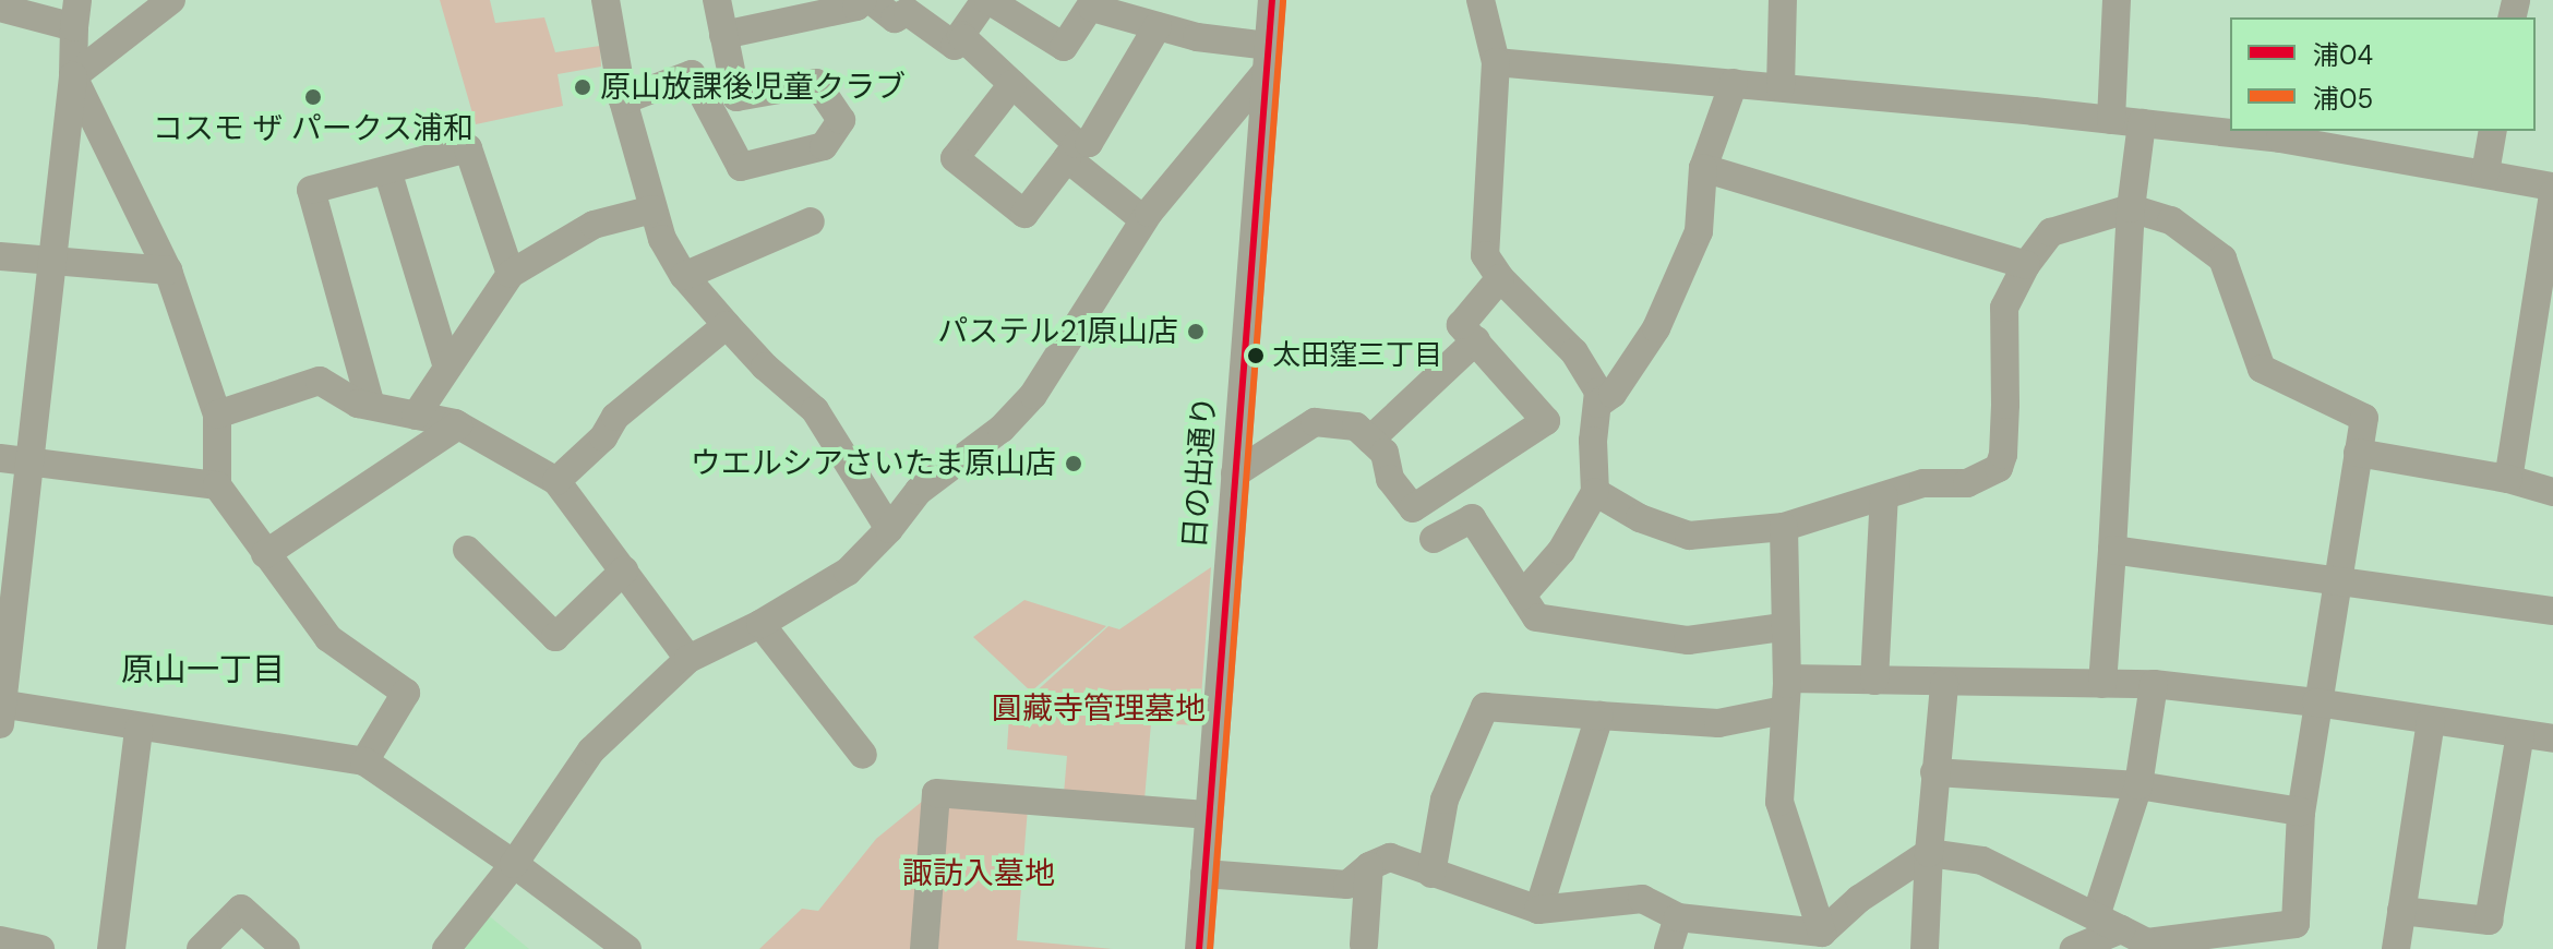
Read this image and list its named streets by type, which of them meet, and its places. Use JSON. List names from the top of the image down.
{
  "streets": {
    "street": ["日の出通り"]
  },
  "districts": ["原山一丁目"],
  "parks": ["圓藏寺管理墓地", "諏訪入墓地"],
  "places": [
    "原山放課後児童クラブ",
    "コスモ ザ パークス浦和",
    "パステル21原山店",
    "太田窪三丁目",
    "ウエルシアさいたま原山店"
  ],
  "lines": ["transit line 浦04", "transit line 浦05"],
  "legend": ["浦04", "浦05"]
}
